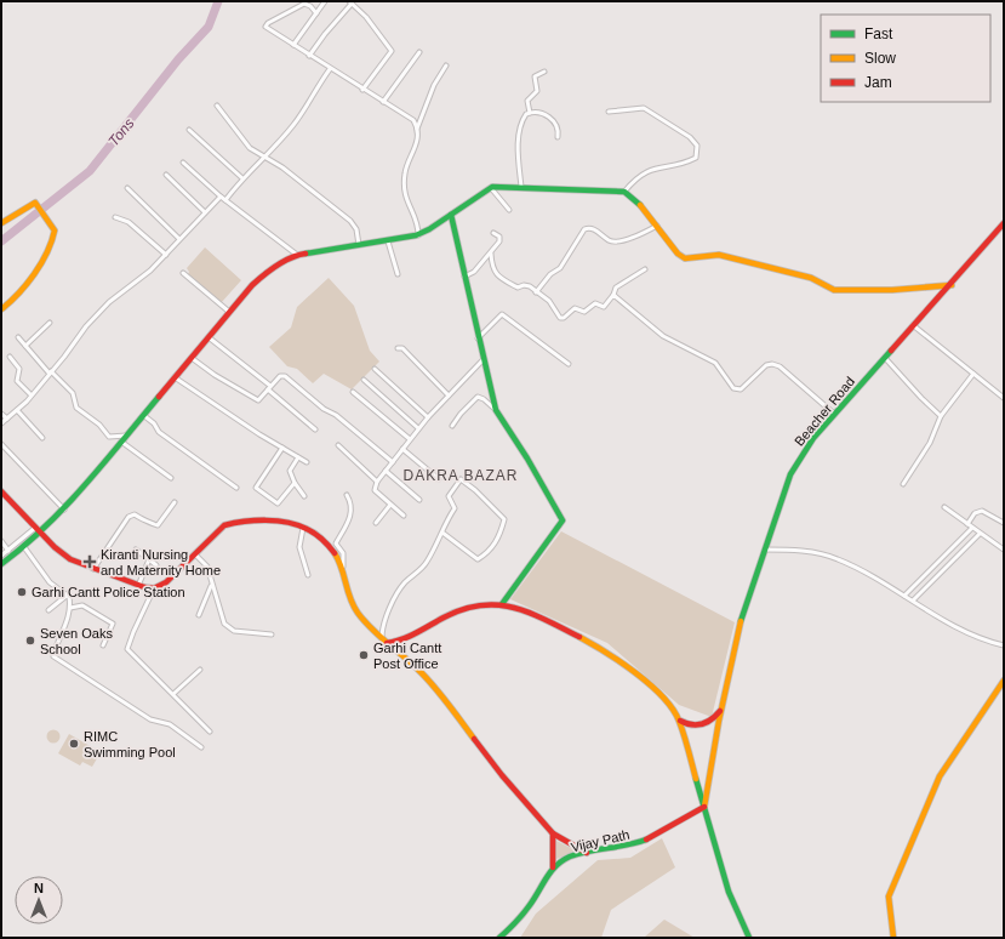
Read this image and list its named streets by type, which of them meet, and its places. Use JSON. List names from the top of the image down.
{
  "streets": {
    "street": ["Beacher Road", "Vijay Path"]
  },
  "crossings": [
    ["Beacher Road", "Vijay Path"]
  ],
  "districts": ["DAKRA BAZAR"],
  "water": ["Tons"],
  "places": {
    "health": ["Kiranti Nursing and Maternity Home"],
    "other": [
      "Garhi Cantt Police Station",
      "Seven Oaks School",
      "Garhi Cantt Post Office",
      "RIMC Swimming Pool"
    ]
  },
  "legend": ["Fast", "Slow", "Jam"],
  "north": "top"
}
